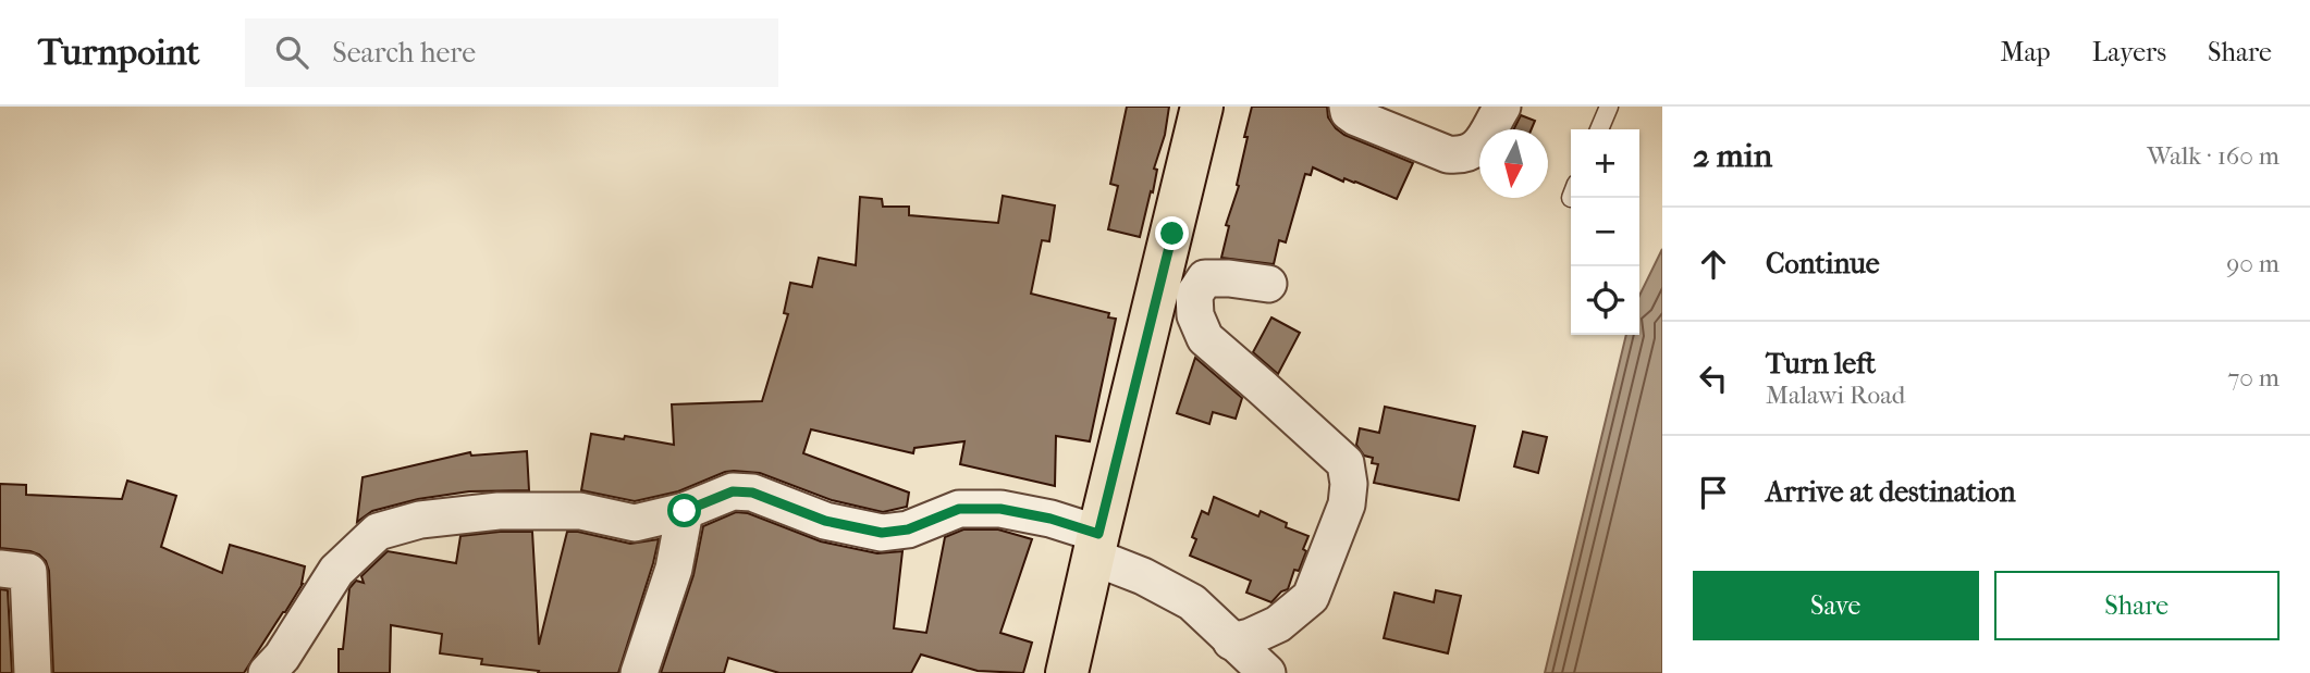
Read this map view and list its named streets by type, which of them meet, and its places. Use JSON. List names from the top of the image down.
{
  "north": "bottom",
  "page": {
    "header": "Turnpoint",
    "search": "Search here",
    "nav": ["Map", "Layers", "Share"],
    "heading": ["2 min", "Walk · 160 m"],
    "map_buttons": ["+", "−"],
    "list": [
      ["Continue", "90 m"],
      ["Turn left", "Malawi Road", "70 m"],
      "Arrive at destination"
    ],
    "buttons": ["Save", "Share"]
  }
}
